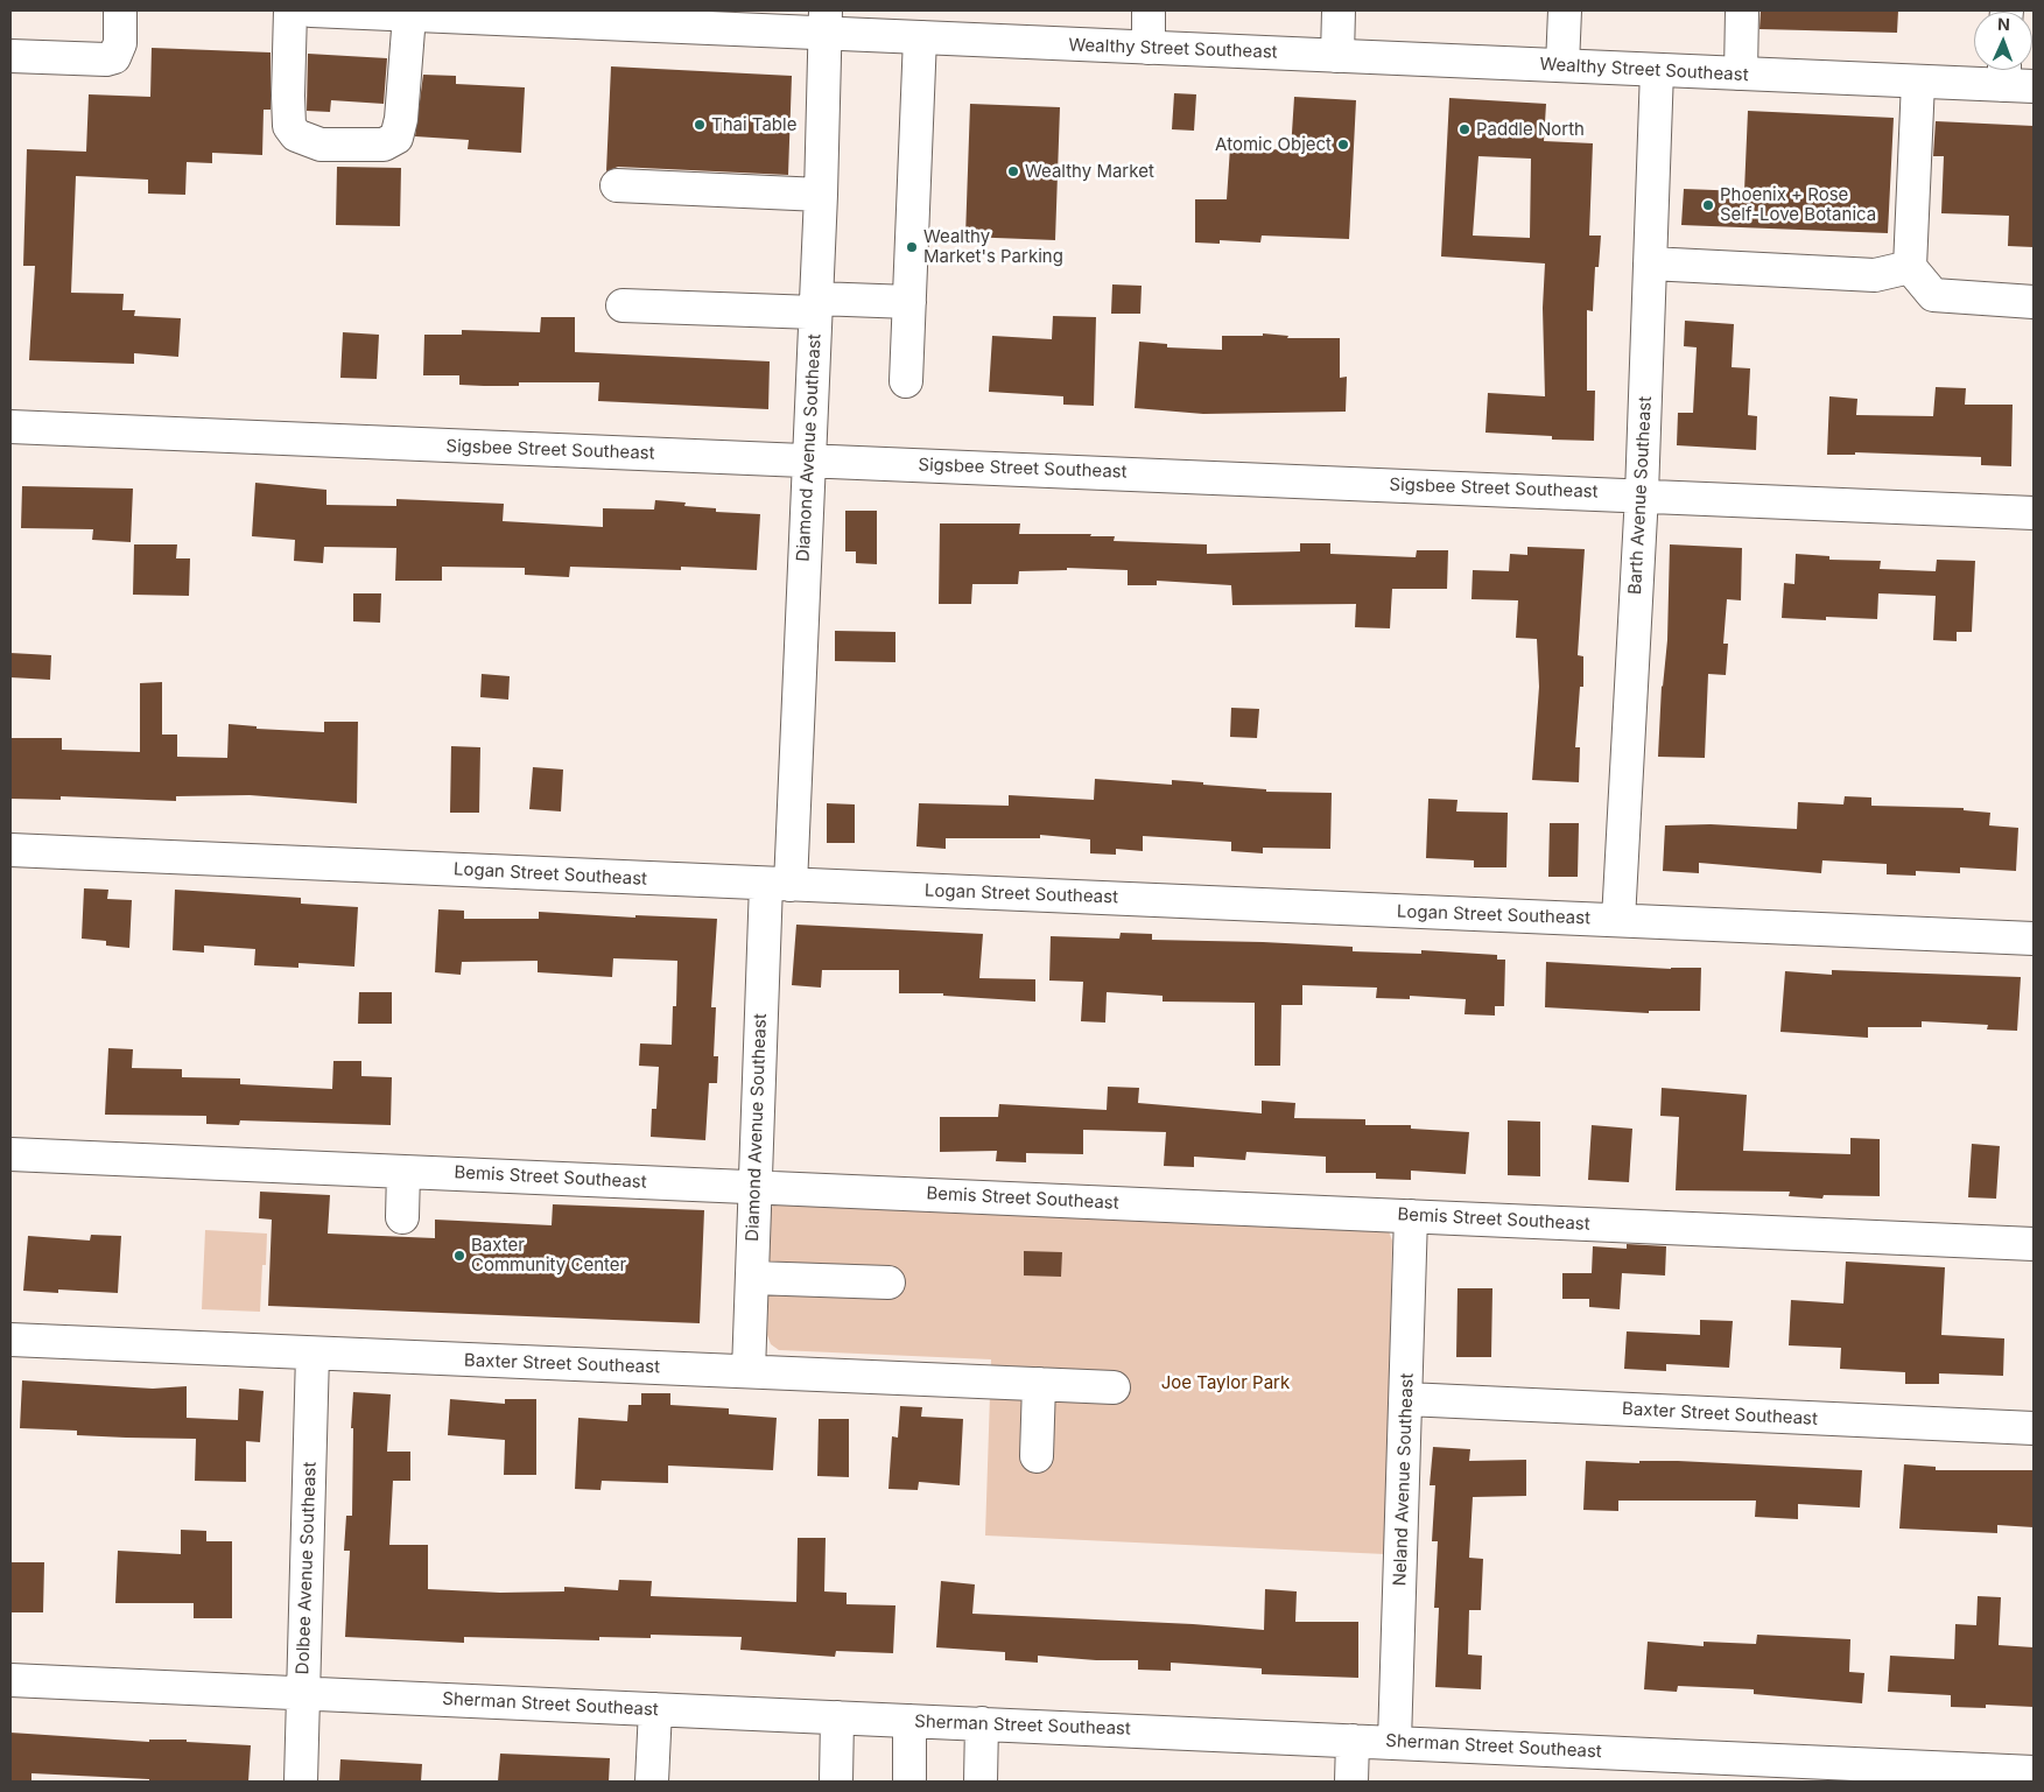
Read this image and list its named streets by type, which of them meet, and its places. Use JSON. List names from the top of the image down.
{
  "streets": {
    "street": [
      "Wealthy Street Southeast",
      "Diamond Avenue Southeast",
      "Sigsbee Street Southeast",
      "Barth Avenue Southeast",
      "Logan Street Southeast",
      "Bemis Street Southeast",
      "Baxter Street Southeast",
      "Neland Avenue Southeast",
      "Dolbee Avenue Southeast",
      "Sherman Street Southeast"
    ]
  },
  "crossings": [
    ["Wealthy Street Southeast", "Diamond Avenue Southeast"],
    ["Wealthy Street Southeast", "Barth Avenue Southeast"],
    ["Diamond Avenue Southeast", "Sigsbee Street Southeast"],
    ["Diamond Avenue Southeast", "Logan Street Southeast"],
    ["Diamond Avenue Southeast", "Bemis Street Southeast"],
    ["Diamond Avenue Southeast", "Baxter Street Southeast"],
    ["Sigsbee Street Southeast", "Barth Avenue Southeast"],
    ["Barth Avenue Southeast", "Logan Street Southeast"],
    ["Bemis Street Southeast", "Neland Avenue Southeast"],
    ["Baxter Street Southeast", "Neland Avenue Southeast"],
    ["Baxter Street Southeast", "Dolbee Avenue Southeast"],
    ["Neland Avenue Southeast", "Sherman Street Southeast"],
    ["Dolbee Avenue Southeast", "Sherman Street Southeast"]
  ],
  "parks": ["Joe Taylor Park"],
  "places": [
    "Thai Table",
    "Paddle North",
    "Atomic Object",
    "Wealthy Market",
    "Phoenix + Rose Self-Love Botanica",
    "Wealthy Market's Parking",
    "Baxter Community Center"
  ],
  "north": "top"
}
